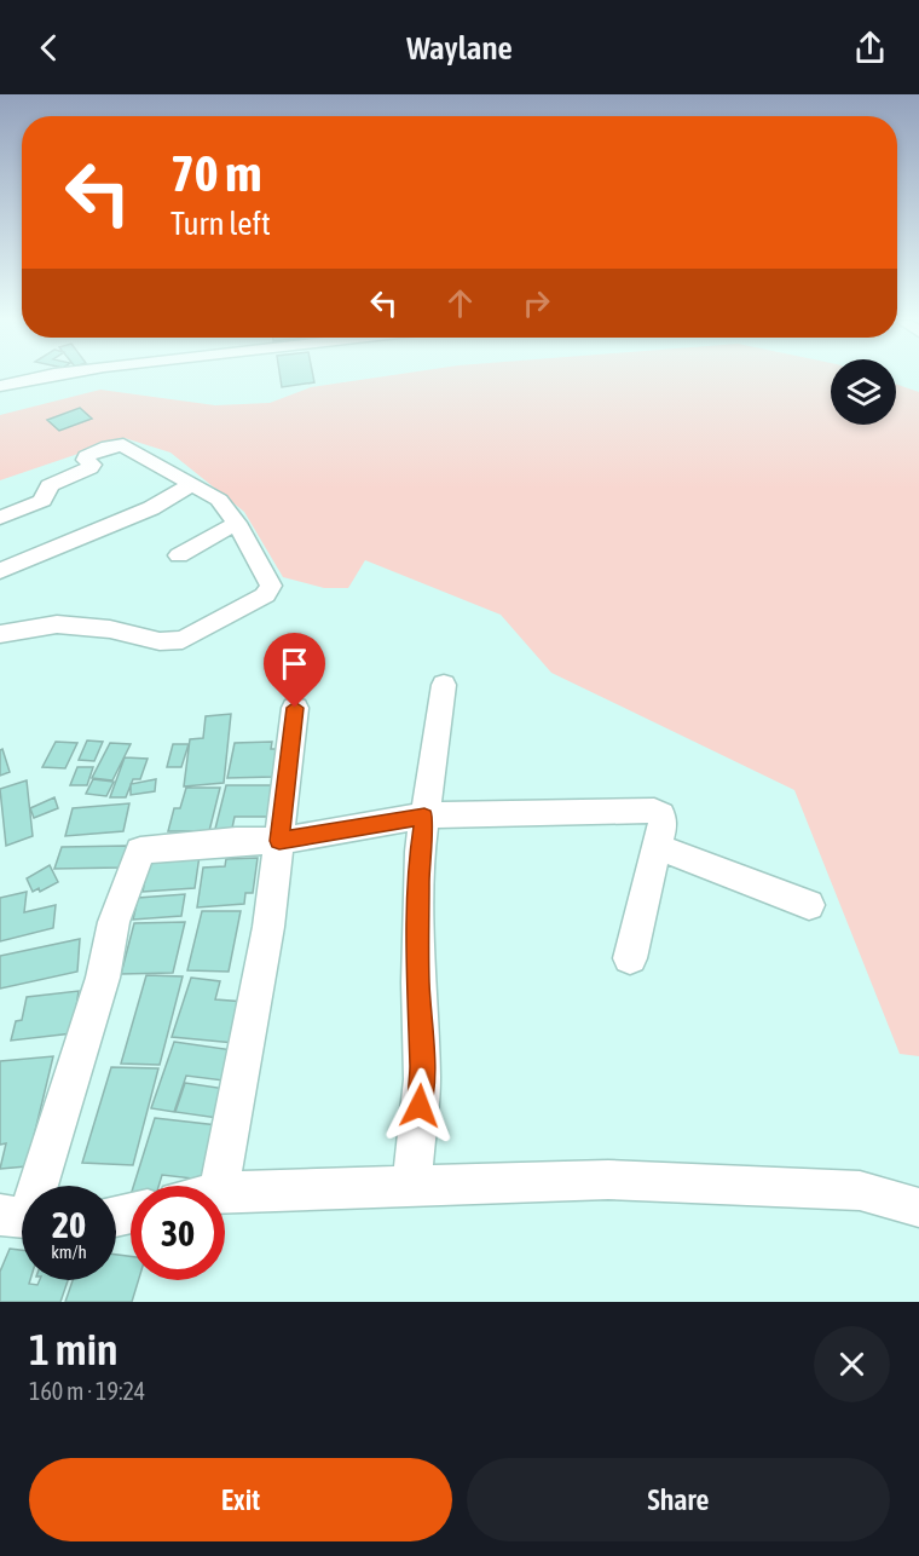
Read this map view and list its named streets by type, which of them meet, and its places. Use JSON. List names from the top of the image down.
{
  "page": {
    "header": "Waylane",
    "turn": ["70 m", "Turn left"],
    "speed": "20 km/h",
    "limit": "30",
    "heading": ["1 min", "160 m · 19:24"],
    "buttons": ["Exit", "Share"]
  }
}
